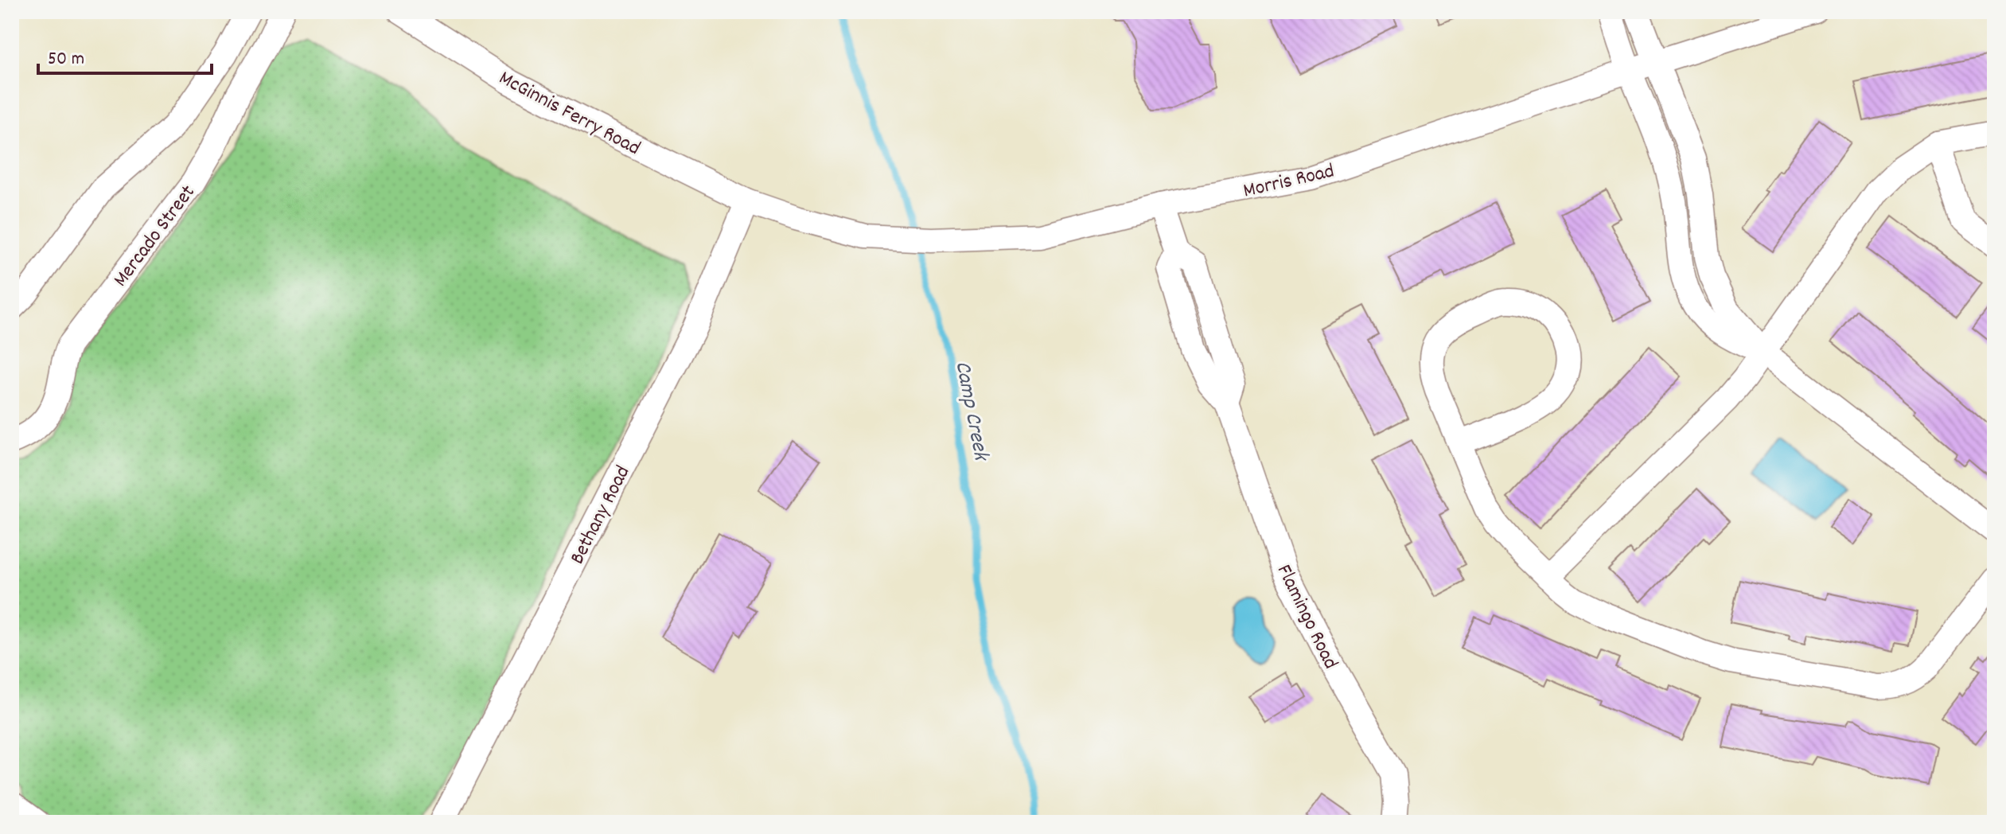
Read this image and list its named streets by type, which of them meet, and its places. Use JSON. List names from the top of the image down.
{
  "streets": {
    "street": [
      "McGinnis Ferry Road",
      "Morris Road",
      "Mercado Street",
      "Bethany Road",
      "Flamingo Road"
    ]
  },
  "crossings": [
    ["McGinnis Ferry Road", "Morris Road"],
    ["McGinnis Ferry Road", "Bethany Road"],
    ["Morris Road", "Bethany Road"],
    ["Morris Road", "Flamingo Road"]
  ],
  "water": ["Camp Creek"],
  "scale_bar": "50 m"
}
